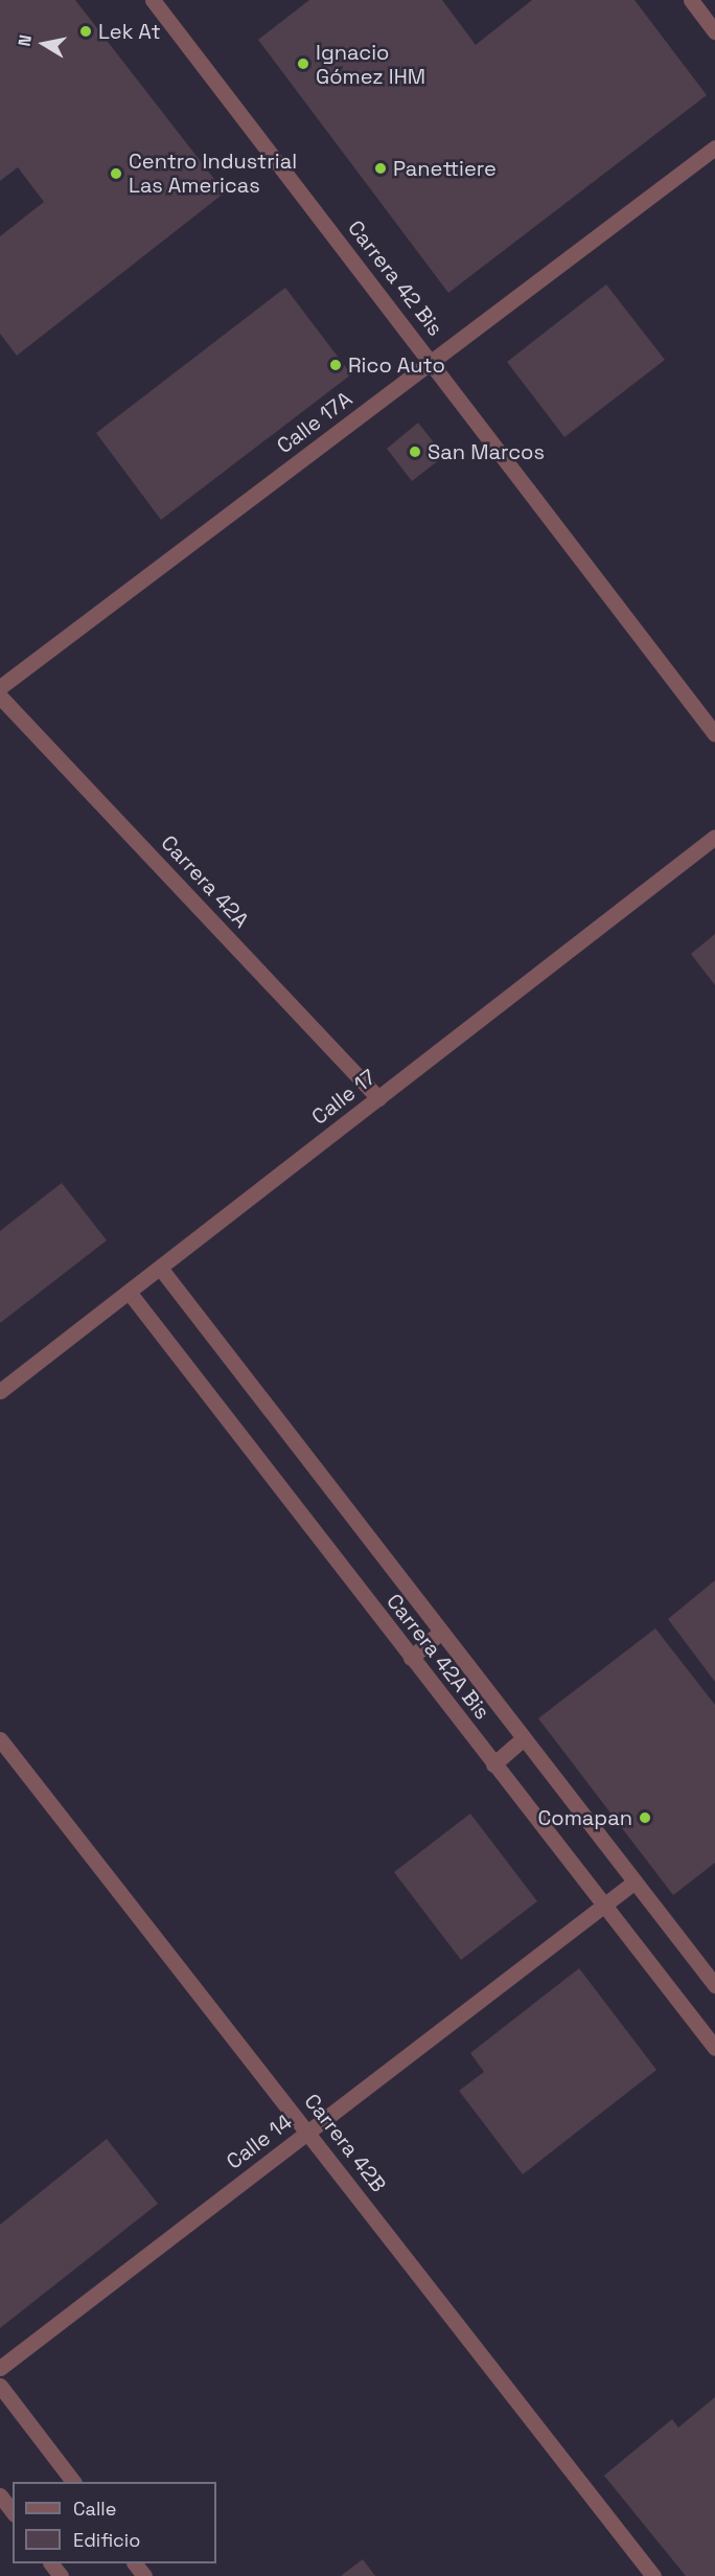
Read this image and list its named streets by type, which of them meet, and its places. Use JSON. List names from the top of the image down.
{
  "streets": {
    "street": [
      "Carrera 42 Bis",
      "Calle 17A",
      "Carrera 42A",
      "Calle 17",
      "Carrera 42A Bis",
      "Calle 14",
      "Carrera 42B"
    ]
  },
  "crossings": [
    ["Carrera 42 Bis", "Calle 17A"],
    ["Carrera 42A", "Calle 17"],
    ["Calle 17", "Carrera 42A Bis"],
    ["Carrera 42A Bis", "Calle 14"],
    ["Calle 14", "Carrera 42B"]
  ],
  "places": [
    "Lek At",
    "Ignacio Gómez IHM",
    "Panettiere",
    "Centro Industrial Las Americas",
    "Rico Auto",
    "San Marcos",
    "Comapan"
  ],
  "legend": ["Calle", "Edificio"],
  "north": "left"
}
